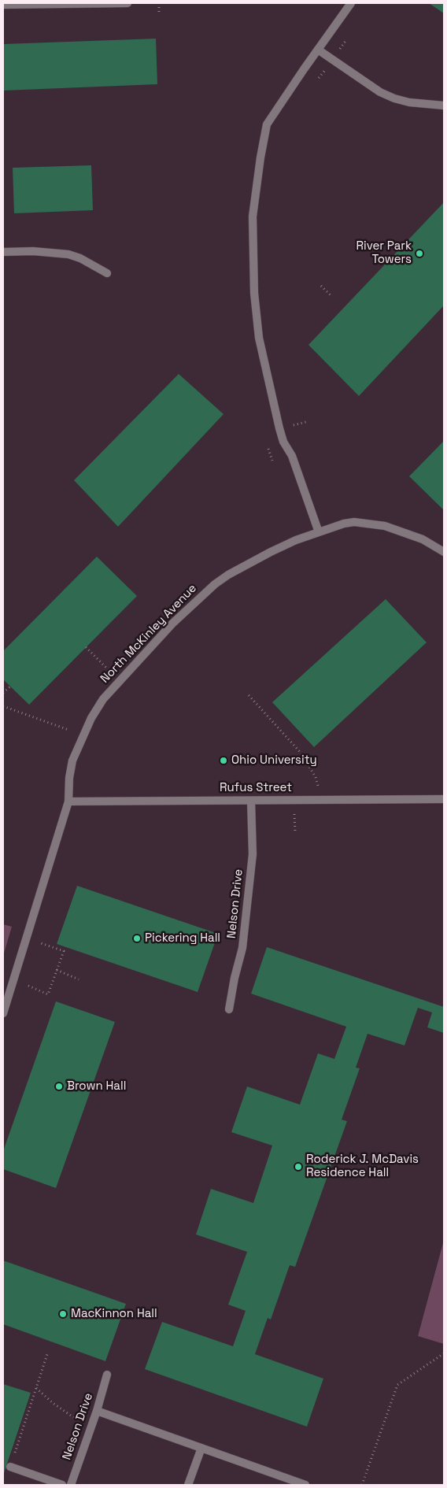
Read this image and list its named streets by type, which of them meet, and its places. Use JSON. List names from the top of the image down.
{
  "streets": {
    "street": ["North McKinley Avenue", "Rufus Street", "Nelson Drive"]
  },
  "crossings": [
    ["North McKinley Avenue", "Rufus Street"],
    ["Rufus Street", "Nelson Drive"]
  ],
  "places": [
    "River Park Towers",
    "Ohio University",
    "Pickering Hall",
    "Brown Hall",
    "Roderick J. McDavis Residence Hall",
    "MacKinnon Hall"
  ]
}
